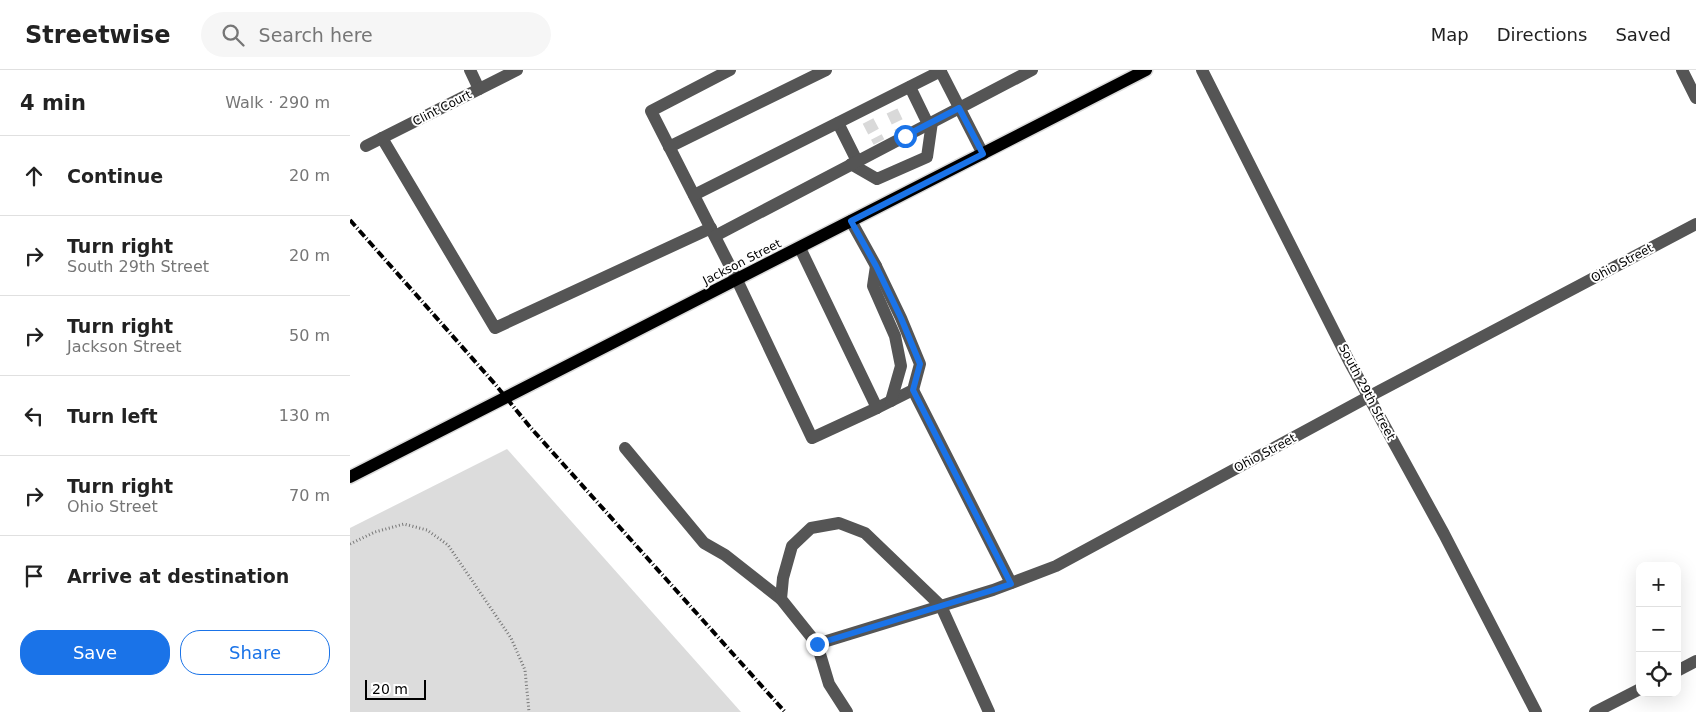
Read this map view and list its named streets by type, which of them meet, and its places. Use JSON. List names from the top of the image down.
{
  "streets": {
    "main road": ["Jackson Street"],
    "street": ["Clint Court", "Ohio Street", "South 29th Street"]
  },
  "crossings": [
    ["Ohio Street", "South 29th Street"]
  ],
  "scale_bar": "20 m",
  "page": {
    "header": "Streetwise",
    "search": "Search here",
    "nav": ["Map", "Directions", "Saved"],
    "heading": ["4 min", "Walk · 290 m"],
    "list": [
      ["Continue", "20 m"],
      ["Turn right", "South 29th Street", "20 m"],
      ["Turn right", "Jackson Street", "50 m"],
      ["Turn left", "130 m"],
      ["Turn right", "Ohio Street", "70 m"],
      "Arrive at destination"
    ],
    "map_buttons": ["+", "−"],
    "buttons": ["Save", "Share"],
    "scale": "20 m"
  }
}
